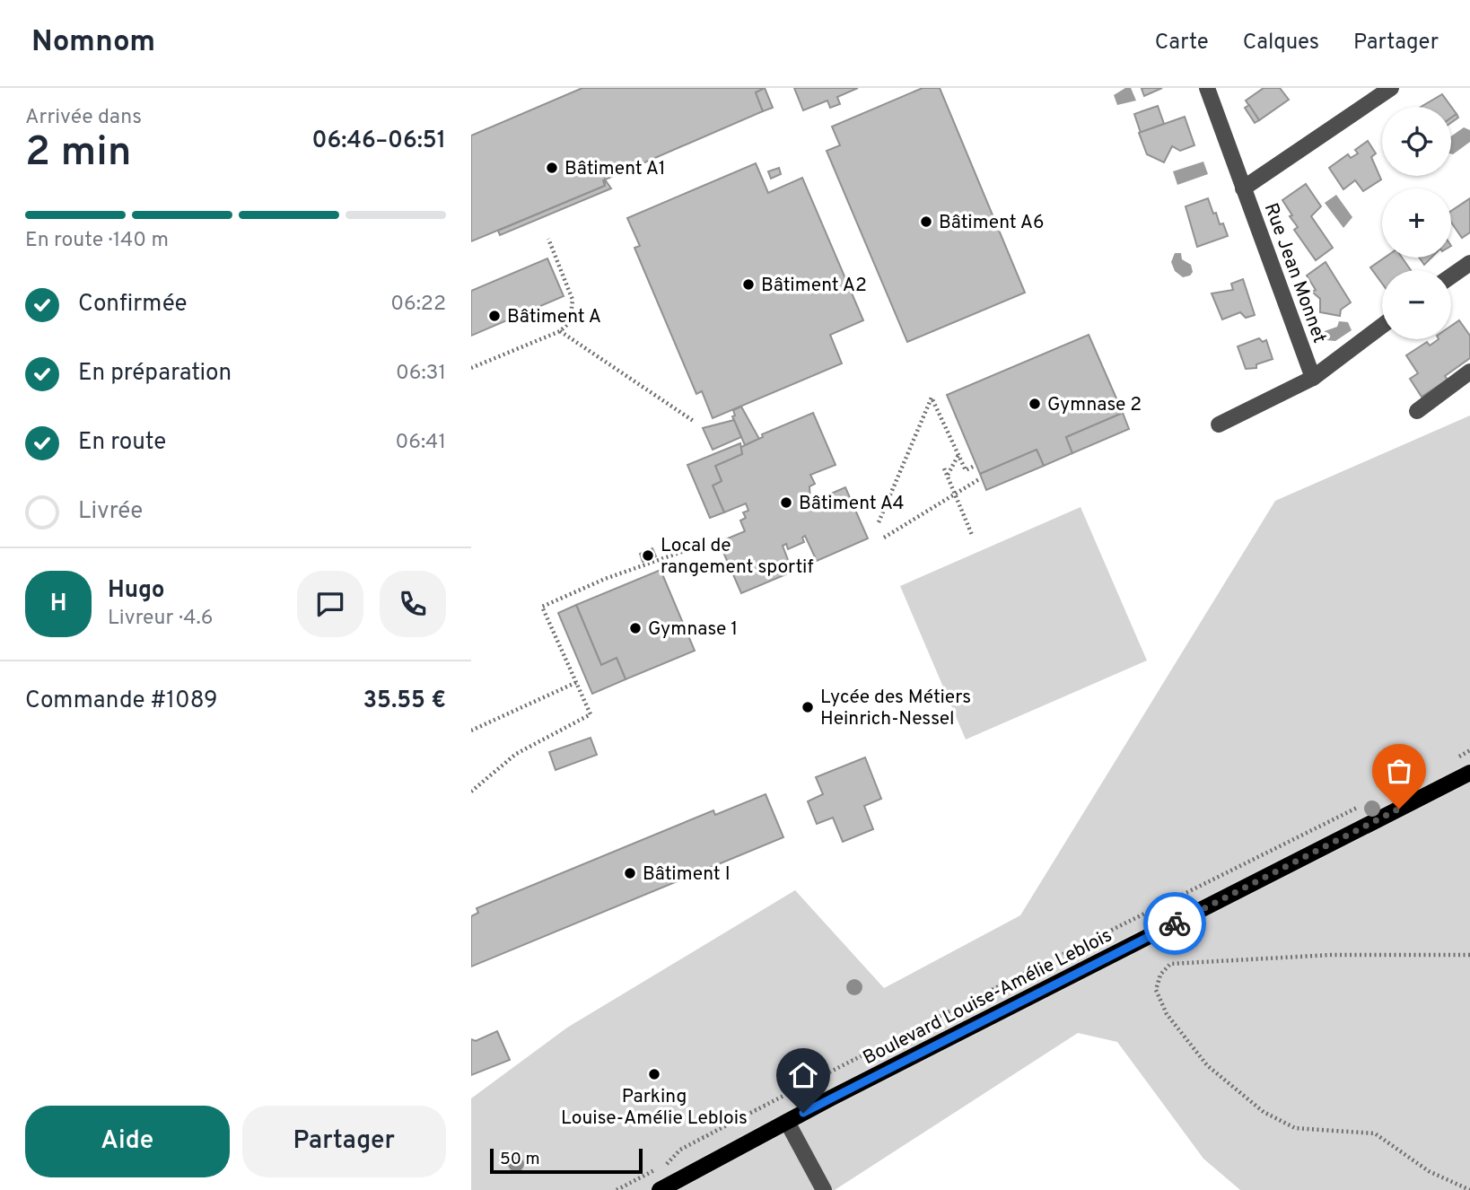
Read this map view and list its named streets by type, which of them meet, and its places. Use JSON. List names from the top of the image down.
{
  "streets": {
    "main road": ["Boulevard Louise-Amélie Leblois"],
    "street": ["Rue Jean Monnet"]
  },
  "places": [
    "Bâtiment A1",
    "Bâtiment A6",
    "Bâtiment A2",
    "Bâtiment A",
    "Gymnase 2",
    "Bâtiment A4",
    "Local de rangement sportif",
    "Gymnase 1",
    "Lycée des Métiers Heinrich-Nessel",
    "Bâtiment I",
    "Parking Louise-Amélie Leblois"
  ],
  "scale_bar": "50 m",
  "page": {
    "header": "Nomnom",
    "nav": ["Carte", "Calques", "Partager"],
    "heading": ["2 min", "Arrivée dans", "06:46–06:51"],
    "panel": [
      "Hugo",
      "Livreur · 4.6",
      "Commande #1089",
      "35.55 €"
    ],
    "map_buttons": ["+", "−"],
    "bar": "En route · 140 m",
    "list": [
      ["Confirmée", "06:22"],
      ["En préparation", "06:31"],
      ["En route", "06:41"],
      "Livrée"
    ],
    "round": "H",
    "buttons": ["Aide", "Partager"],
    "scale": "50 m"
  }
}
